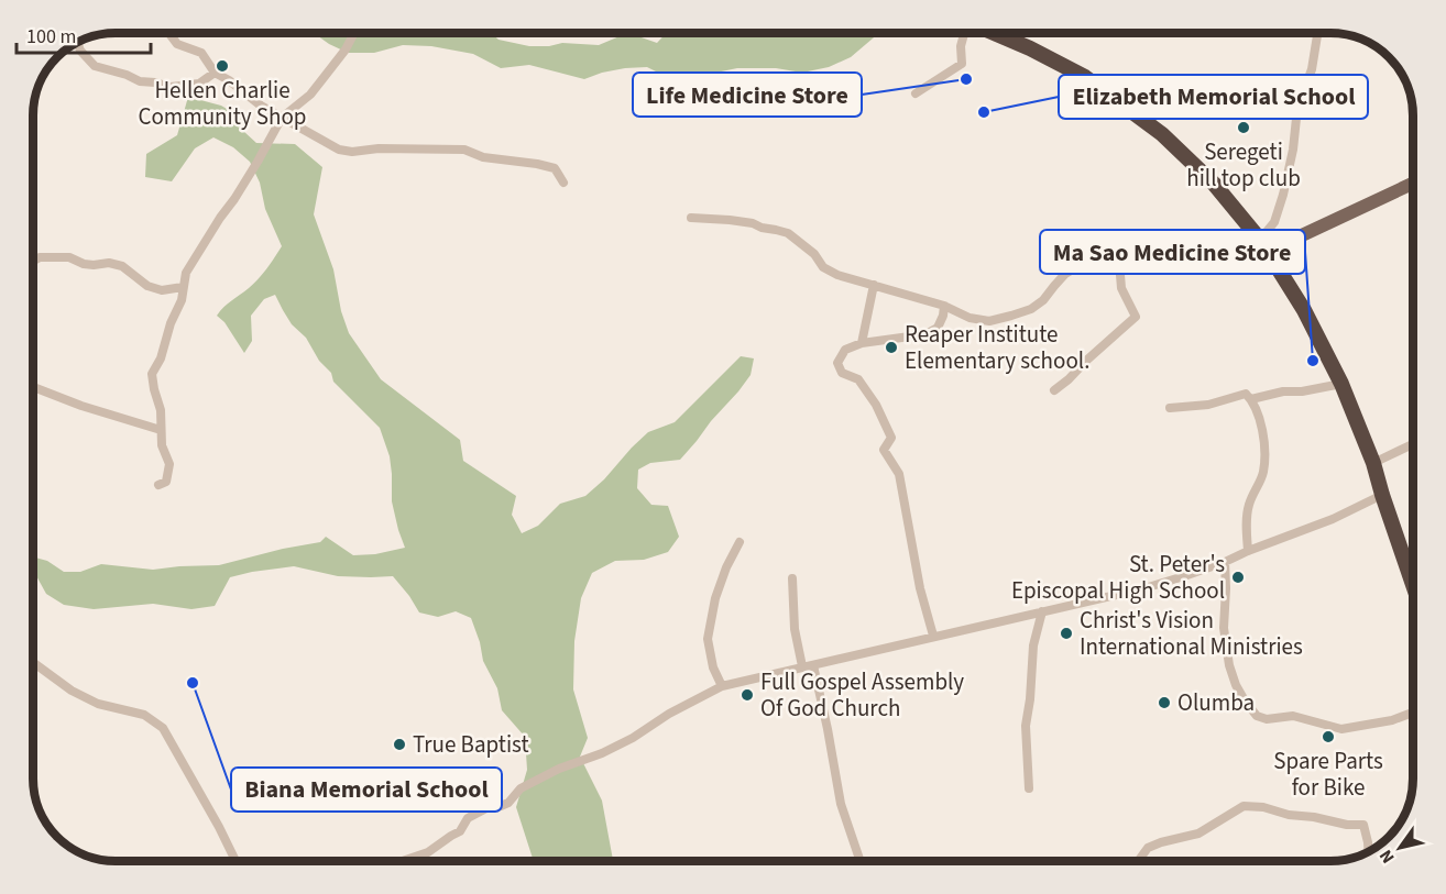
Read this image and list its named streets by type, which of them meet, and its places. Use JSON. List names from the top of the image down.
{
  "places": [
    "Hellen Charlie Community Shop",
    "Life Medicine Store",
    "Elizabeth Memorial School",
    "Seregeti hill top club",
    "Reaper Institute Elementary school.",
    "Ma Sao Medicine Store",
    "St. Peter's Episcopal High School",
    "Christ's Vision International Ministries",
    "Biana Memorial School",
    "Full Gospel Assembly Of God Church",
    "Olumba",
    "Spare Parts for Bike",
    "True Baptist"
  ],
  "scale_bar": "100 m",
  "north": "bottom left"
}
